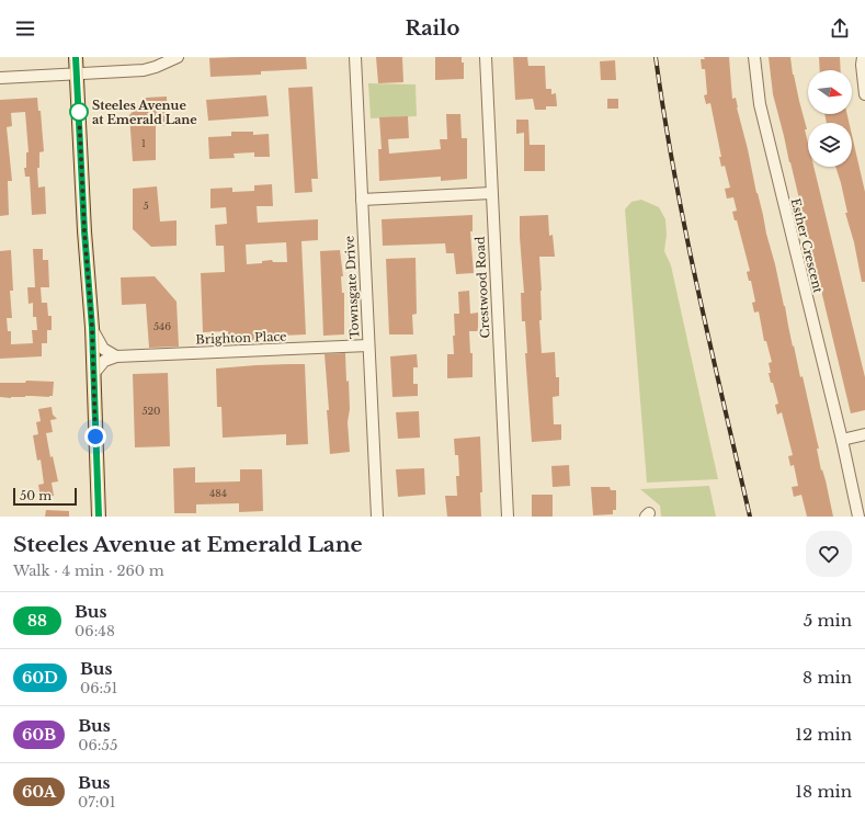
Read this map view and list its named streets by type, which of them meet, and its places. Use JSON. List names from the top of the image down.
{
  "streets": {
    "street": [
      "Esther Crescent",
      "Townsgate Drive",
      "Crestwood Road",
      "Brighton Place"
    ]
  },
  "crossings": [
    ["Townsgate Drive", "Brighton Place"]
  ],
  "places": ["Steeles Avenue at Emerald Lane"],
  "lines": ["bus line 88"],
  "house_numbers": [
    "1",
    "5",
    "546",
    "520",
    "484"
  ],
  "scale_bar": "50 m",
  "north": "right",
  "page": {
    "header": "Railo",
    "scale": "50 m",
    "heading": ["Steeles Avenue at Emerald Lane", "Walk · 4 min · 260 m"],
    "list": [
      {
        "mark": "88",
        "name": "Bus",
        "note": "06:48",
        "value": "5 min"
      },
      {
        "mark": "60D",
        "name": "Bus",
        "note": "06:51",
        "value": "8 min"
      },
      {
        "mark": "60B",
        "name": "Bus",
        "note": "06:55",
        "value": "12 min"
      },
      {
        "mark": "60A",
        "name": "Bus",
        "note": "07:01",
        "value": "18 min"
      }
    ]
  }
}
